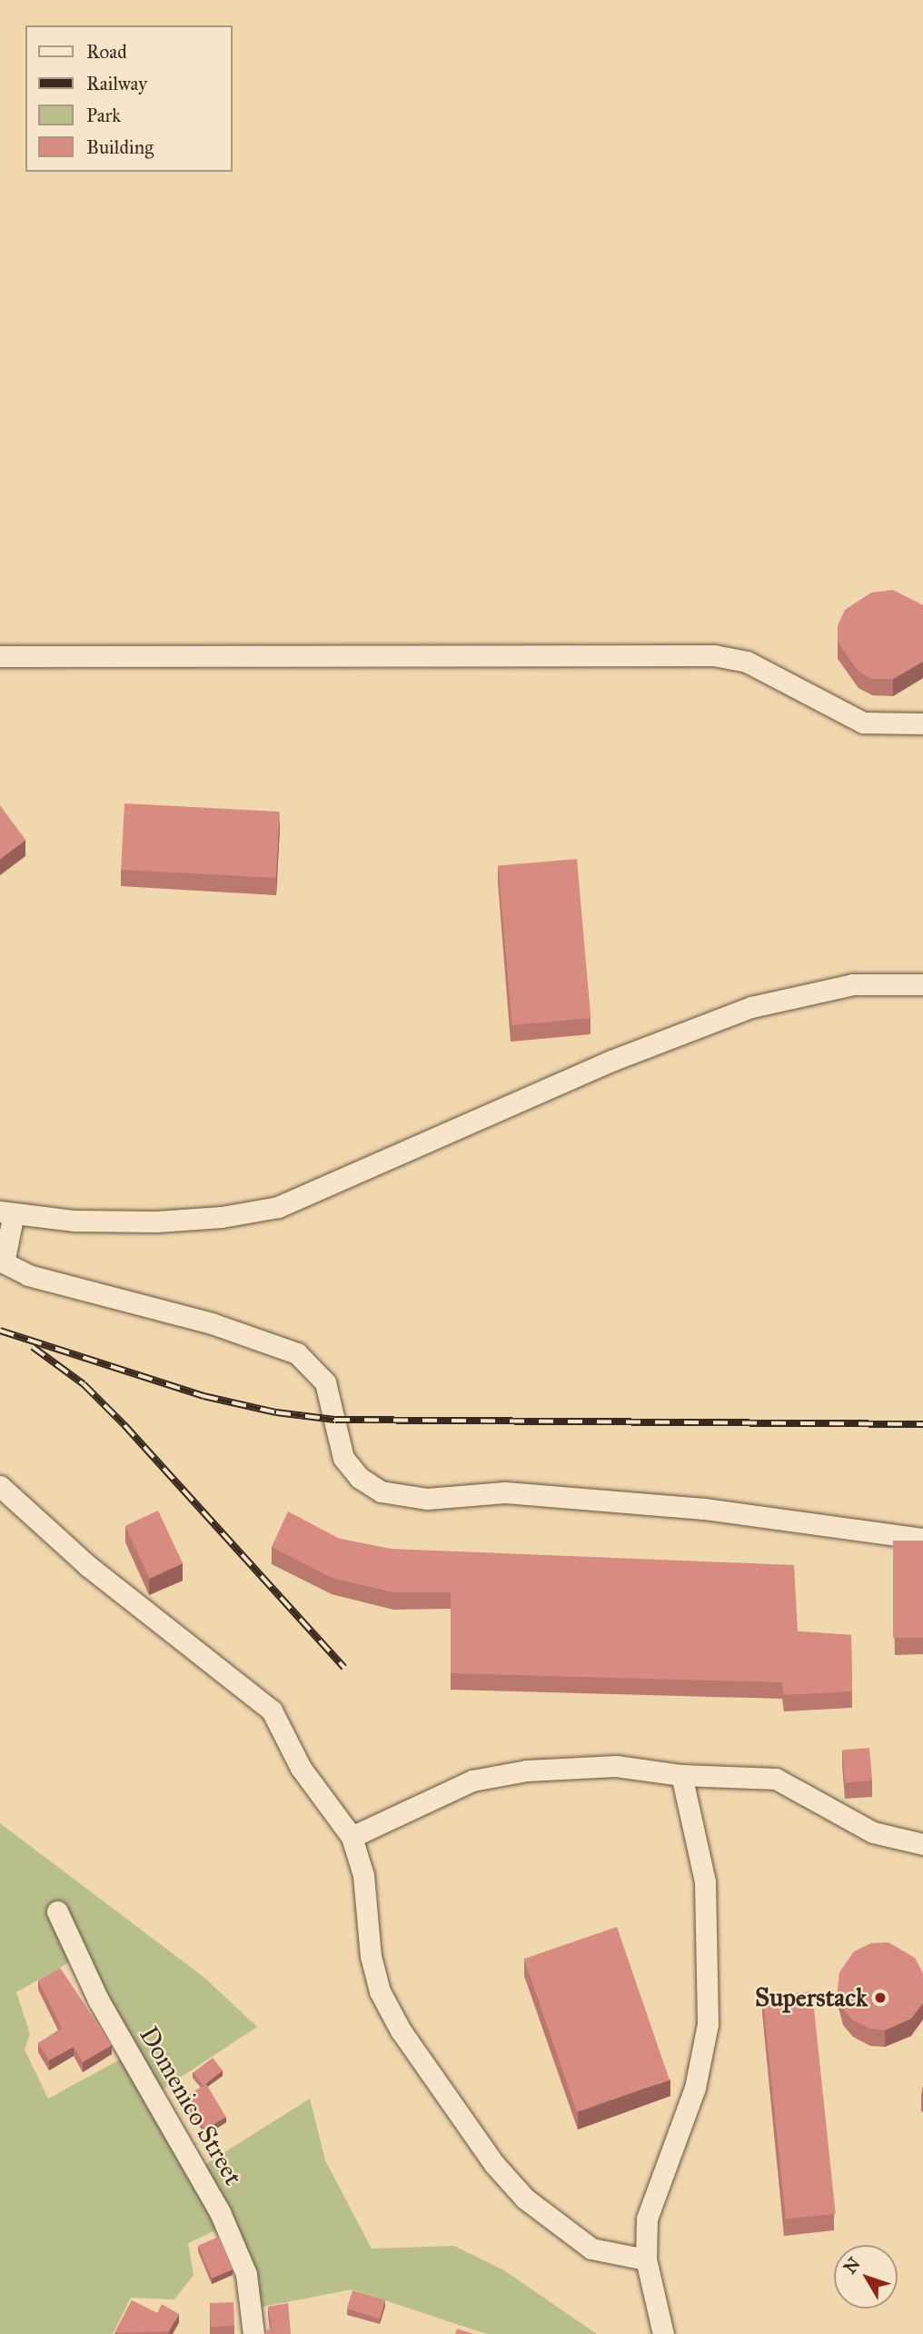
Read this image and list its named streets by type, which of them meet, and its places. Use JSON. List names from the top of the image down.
{
  "streets": {
    "street": ["Domenico Street"]
  },
  "places": ["Superstack"],
  "legend": [
    "Road",
    "Railway",
    "Park",
    "Building"
  ],
  "north": "top left"
}
